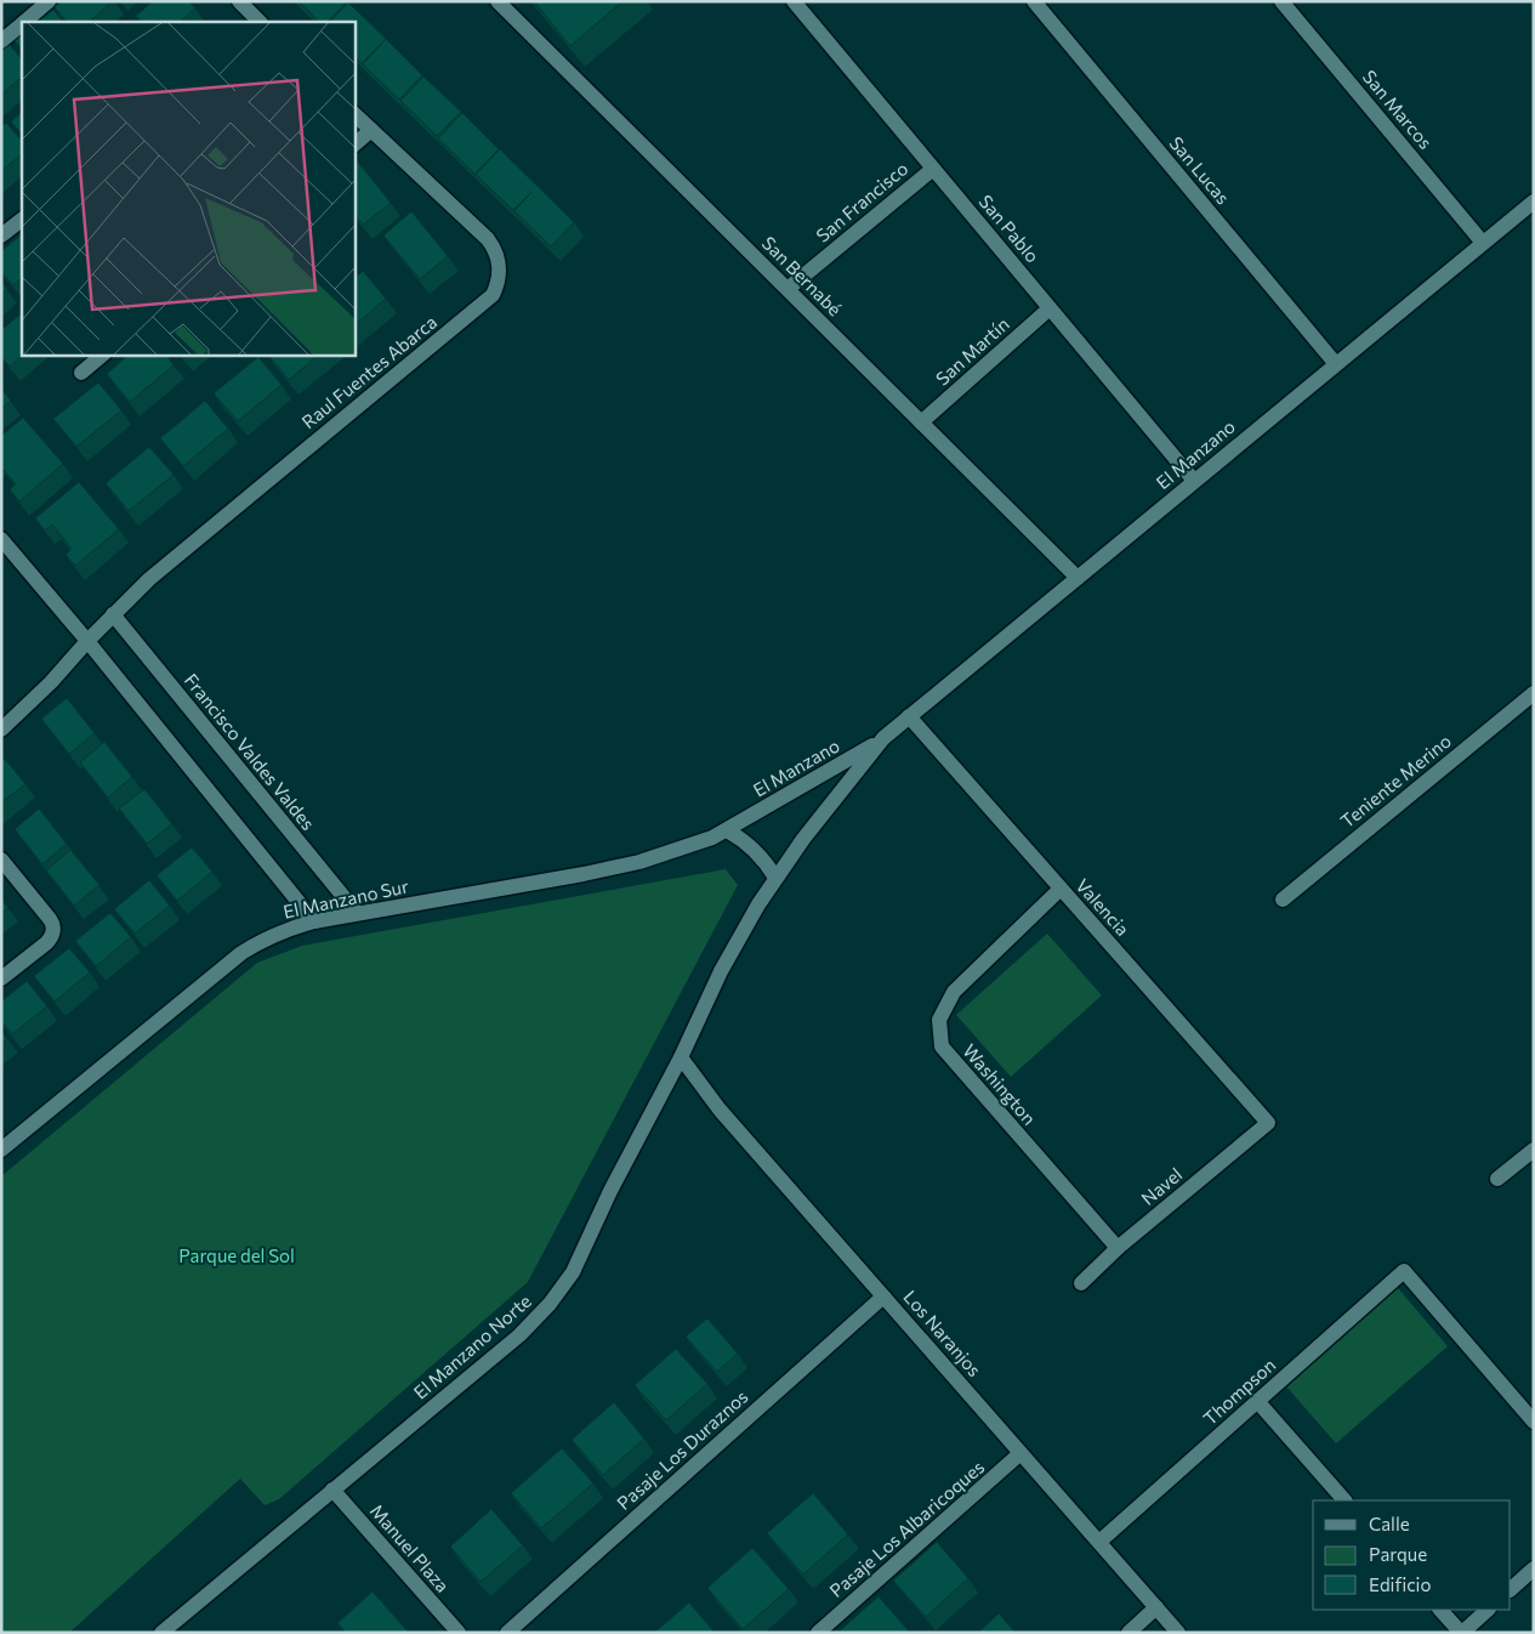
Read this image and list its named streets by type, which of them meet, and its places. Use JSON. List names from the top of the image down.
{
  "streets": {
    "street": [
      "San Marcos",
      "San Lucas",
      "San Francisco",
      "San Pablo",
      "San Bernabé",
      "San Martín",
      "Raul Fuentes Abarca",
      "El Manzano",
      "Francisco Valdes Valdes",
      "Teniente Merino",
      "El Manzano Sur",
      "Valencia",
      "Washington",
      "Navel",
      "Los Naranjos",
      "El Manzano Norte",
      "Thompson",
      "Pasaje Los Duraznos",
      "Pasaje Los Albaricoques",
      "Manuel Plaza"
    ]
  },
  "crossings": [
    ["San Marcos", "El Manzano"],
    ["San Lucas", "El Manzano"],
    ["San Francisco", "San Pablo"],
    ["San Francisco", "San Bernabé"],
    ["San Pablo", "San Martín"],
    ["San Pablo", "El Manzano"],
    ["San Bernabé", "San Martín"],
    ["San Bernabé", "El Manzano"],
    ["Raul Fuentes Abarca", "Francisco Valdes Valdes"],
    ["El Manzano", "El Manzano Sur"],
    ["El Manzano", "Valencia"],
    ["El Manzano", "El Manzano Norte"],
    ["Francisco Valdes Valdes", "El Manzano Sur"],
    ["Valencia", "Washington"],
    ["Valencia", "Navel"],
    ["Washington", "Navel"],
    ["Los Naranjos", "El Manzano Norte"],
    ["Los Naranjos", "Thompson"],
    ["Los Naranjos", "Pasaje Los Duraznos"],
    ["Los Naranjos", "Pasaje Los Albaricoques"],
    ["El Manzano Norte", "Manuel Plaza"]
  ],
  "parks": ["Parque del Sol"],
  "legend": ["Calle", "Parque", "Edificio"]
}
